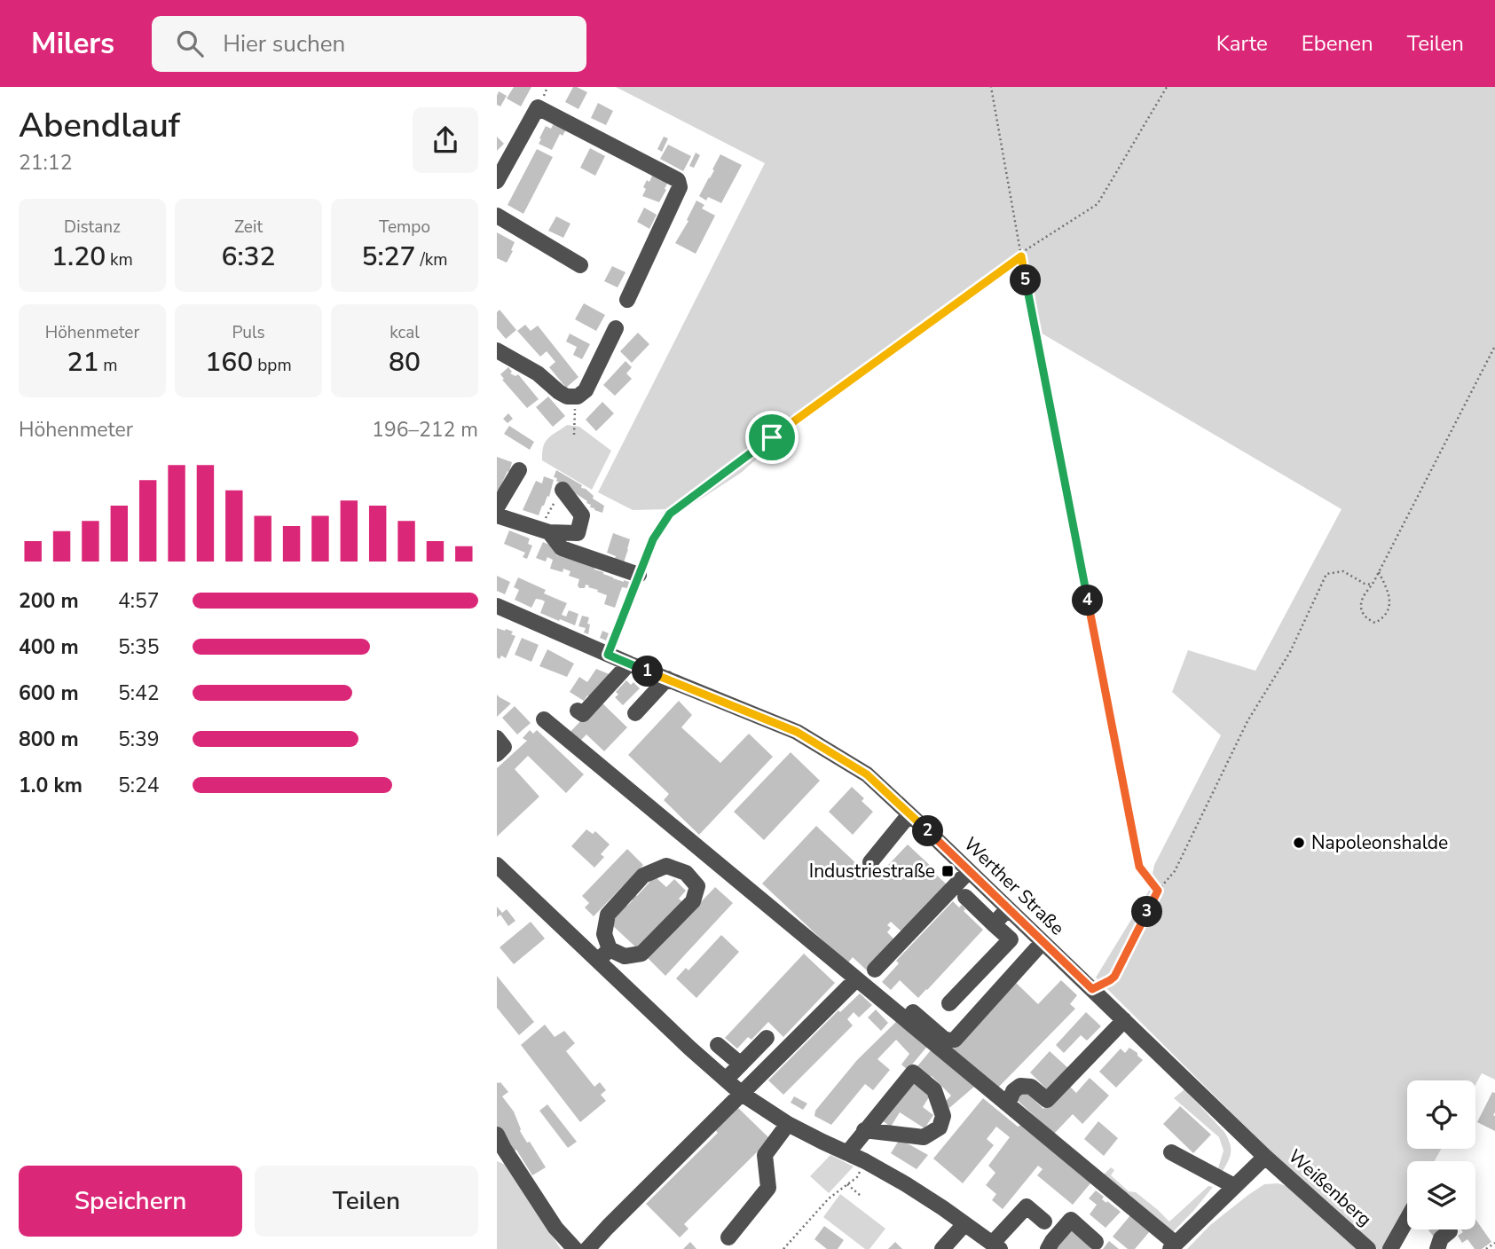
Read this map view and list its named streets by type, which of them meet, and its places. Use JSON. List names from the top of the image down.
{
  "streets": {
    "street": ["Werther Straße", "Weißenberg"]
  },
  "crossings": [
    ["Werther Straße", "Weißenberg"]
  ],
  "places": {
    "other": ["Napoleonshalde"],
    "transit": ["Industriestraße"]
  },
  "page": {
    "header": "Milers",
    "search": "Hier suchen",
    "nav": ["Karte", "Ebenen", "Teilen"],
    "heading": ["Abendlauf", "21:12"],
    "stats": [
      ["Distanz", "1.20 km"],
      ["Zeit", "6:32"],
      ["Tempo", "5:27 /km"],
      ["Höhenmeter", "21 m"],
      ["Puls", "160 bpm"],
      ["kcal", "80"]
    ],
    "pins": [
      "5",
      "4",
      "1",
      "2",
      "3"
    ],
    "chart": ["Höhenmeter", "196–212 m"],
    "list": [
      {
        "name": "200 m",
        "note": "4:57"
      },
      {
        "name": "400 m",
        "note": "5:35"
      },
      {
        "name": "600 m",
        "note": "5:42"
      },
      {
        "name": "800 m",
        "note": "5:39"
      },
      {
        "name": "1.0 km",
        "note": "5:24"
      }
    ],
    "buttons": ["Speichern", "Teilen"]
  }
}
